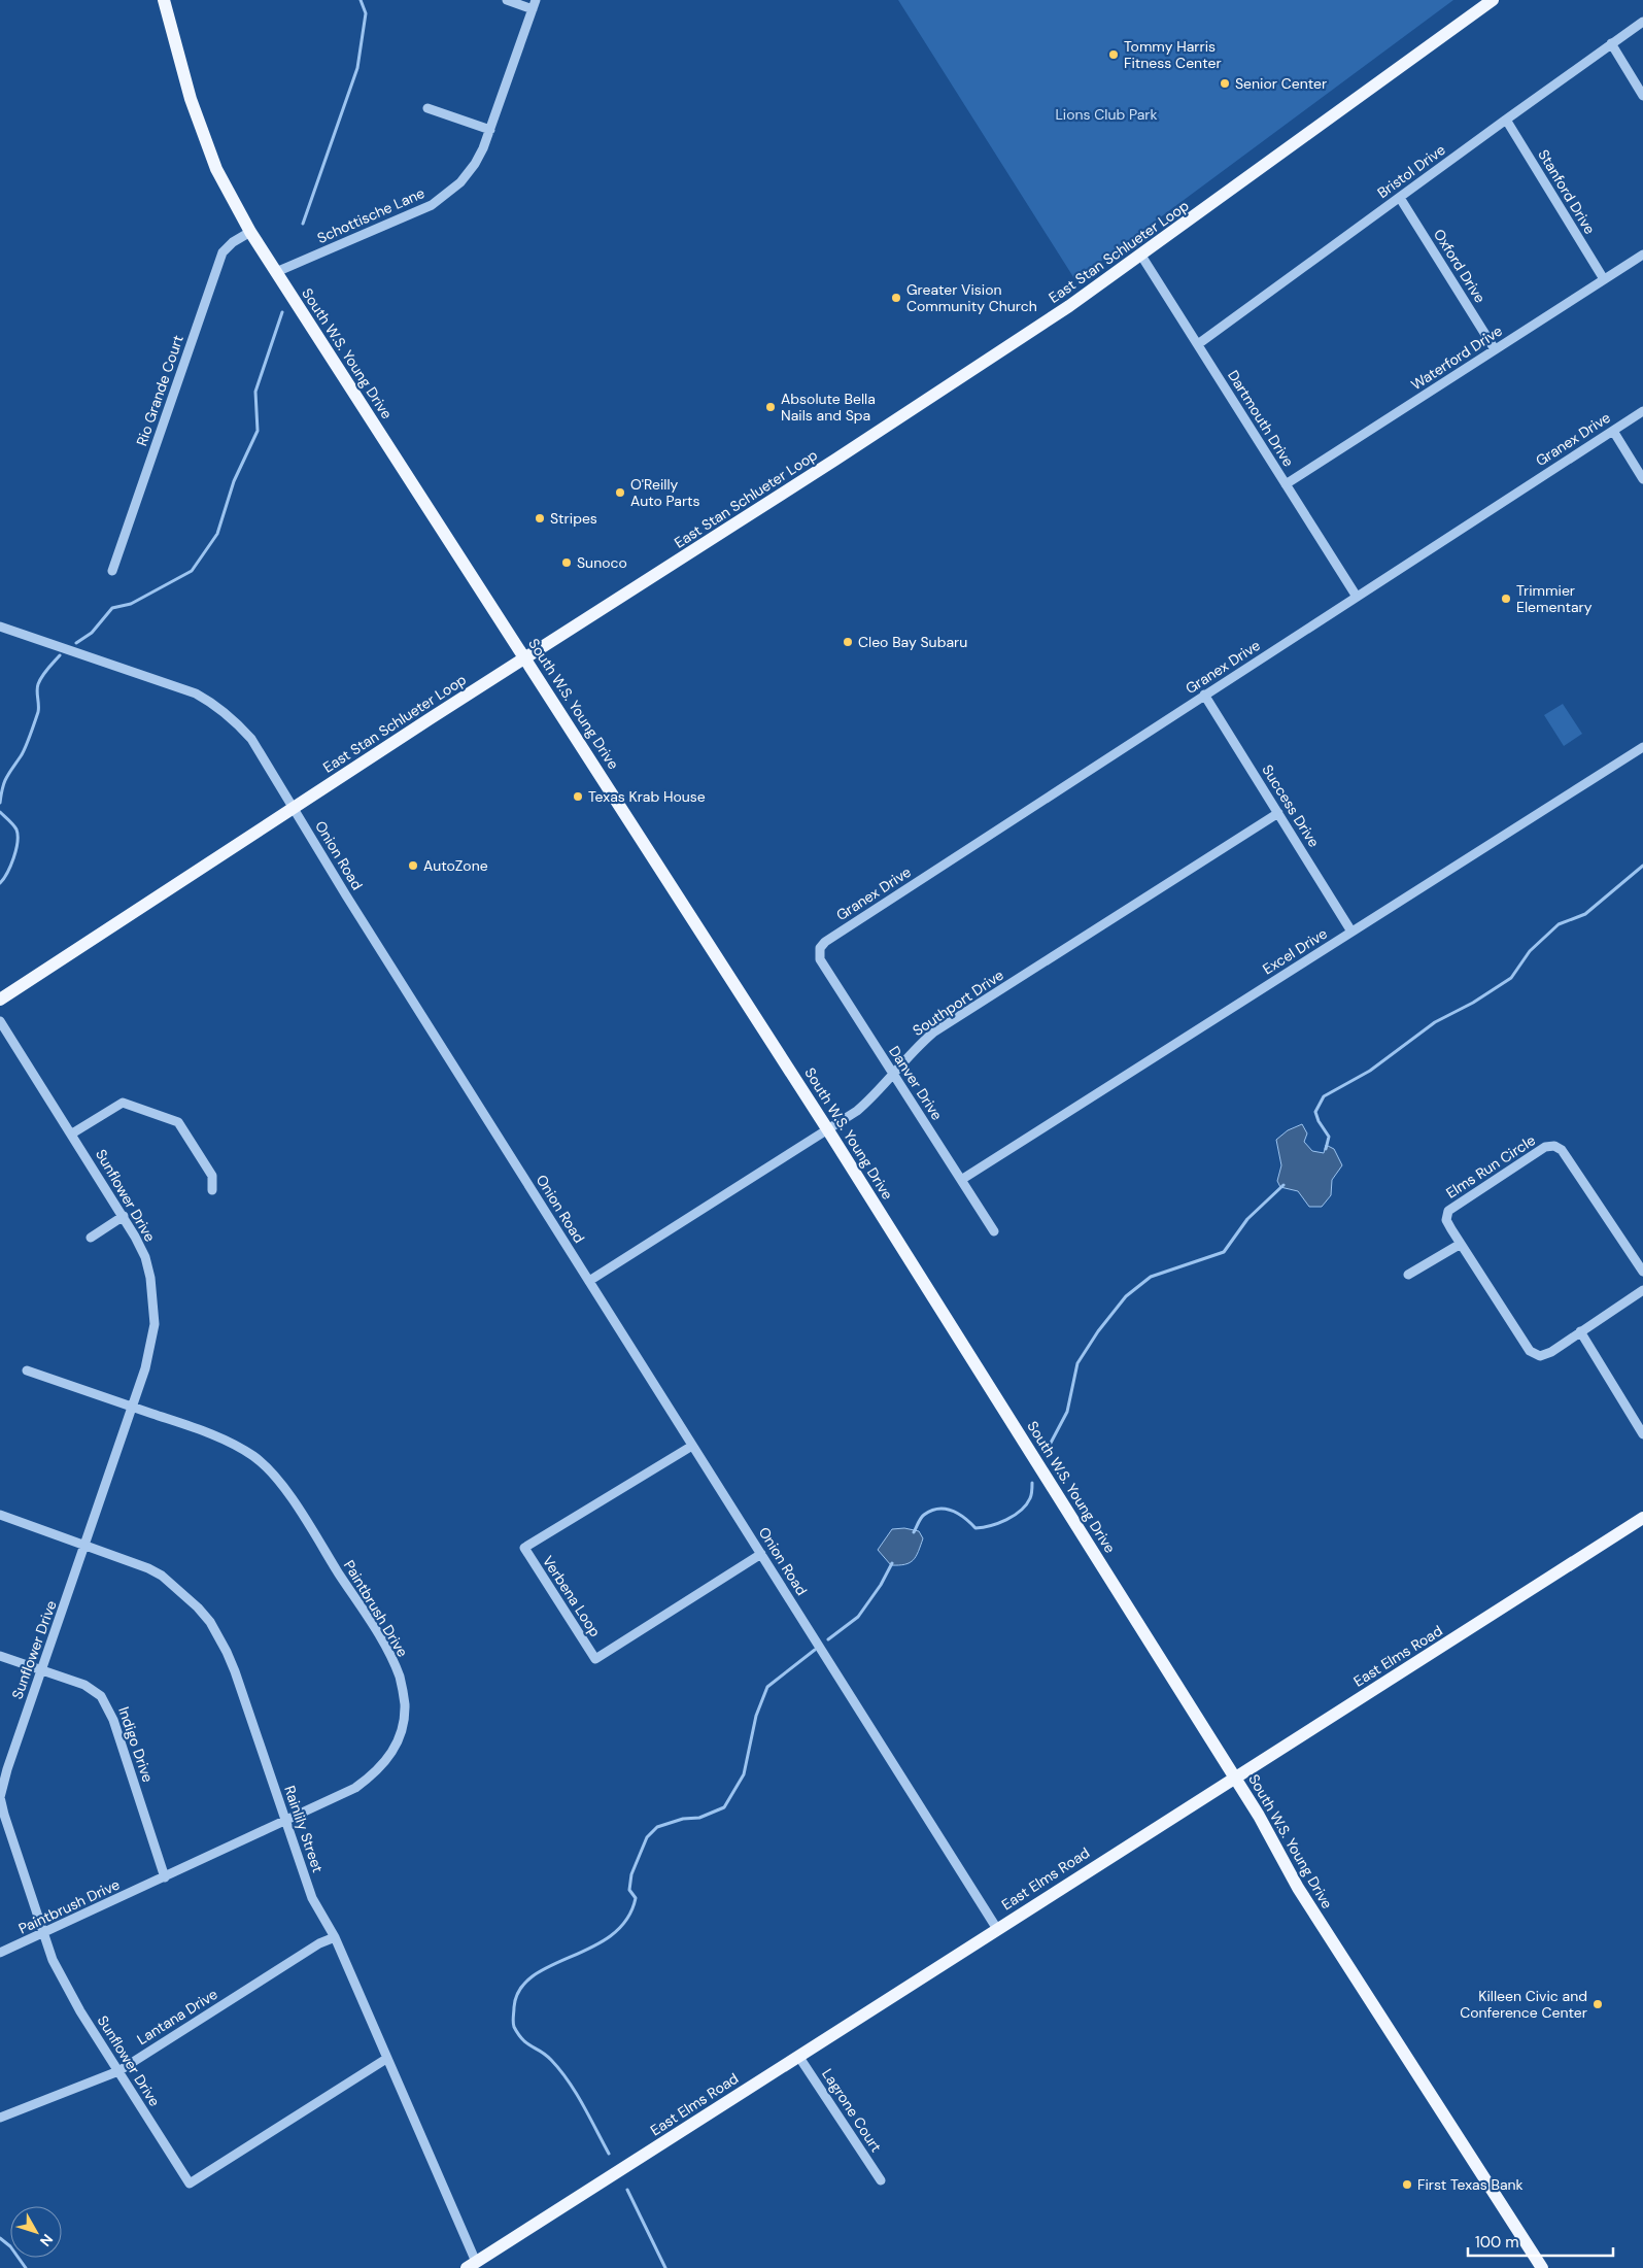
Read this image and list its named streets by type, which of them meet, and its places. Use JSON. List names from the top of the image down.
{
  "streets": {
    "main road": ["East Stan Schlueter Loop", "South W.S. Young Drive", "East Elms Road"],
    "street": [
      "Bristol Drive",
      "Stanford Drive",
      "Schottische Lane",
      "Oxford Drive",
      "Waterford Drive",
      "Rio Grande Court",
      "Dartmouth Drive",
      "Granex Drive",
      "Success Drive",
      "Onion Road",
      "Excel Drive",
      "Southport Drive",
      "Danver Drive",
      "Elms Run Circle",
      "Sunflower Drive",
      "Verbena Loop",
      "Paintbrush Drive",
      "Indigo Drive",
      "Rainlily Street",
      "Lantana Drive",
      "Lagrone Court"
    ]
  },
  "crossings": [
    ["Bristol Drive", "Stanford Drive"],
    ["Bristol Drive", "Oxford Drive"],
    ["Bristol Drive", "Dartmouth Drive"],
    ["Stanford Drive", "Waterford Drive"],
    ["Schottische Lane", "South W.S. Young Drive"],
    ["East Stan Schlueter Loop", "South W.S. Young Drive"],
    ["East Stan Schlueter Loop", "Dartmouth Drive"],
    ["East Stan Schlueter Loop", "Onion Road"],
    ["Oxford Drive", "Waterford Drive"],
    ["South W.S. Young Drive", "Rio Grande Court"],
    ["South W.S. Young Drive", "Southport Drive"],
    ["South W.S. Young Drive", "East Elms Road"],
    ["Waterford Drive", "Dartmouth Drive"],
    ["Dartmouth Drive", "Granex Drive"],
    ["Granex Drive", "Success Drive"],
    ["Granex Drive", "Danver Drive"],
    ["Success Drive", "Excel Drive"],
    ["Success Drive", "Southport Drive"],
    ["Onion Road", "Southport Drive"],
    ["Onion Road", "Verbena Loop"],
    ["Onion Road", "East Elms Road"],
    ["Excel Drive", "Danver Drive"],
    ["Southport Drive", "Danver Drive"],
    ["Sunflower Drive", "Paintbrush Drive"],
    ["Sunflower Drive", "Indigo Drive"],
    ["Sunflower Drive", "Rainlily Street"],
    ["Sunflower Drive", "Lantana Drive"],
    ["Paintbrush Drive", "Indigo Drive"],
    ["Paintbrush Drive", "Rainlily Street"],
    ["East Elms Road", "Rainlily Street"],
    ["East Elms Road", "Lagrone Court"],
    ["Rainlily Street", "Lantana Drive"]
  ],
  "parks": ["Lions Club Park"],
  "places": [
    "Tommy Harris Fitness Center",
    "Senior Center",
    "Greater Vision Community Church",
    "Absolute Bella Nails and Spa",
    "O'Reilly Auto Parts",
    "Stripes",
    "Sunoco",
    "Trimmier Elementary",
    "Cleo Bay Subaru",
    "Texas Krab House",
    "AutoZone",
    "Killeen Civic and Conference Center",
    "First Texas Bank"
  ],
  "scale_bar": "100 m",
  "north": "bottom right"
}
